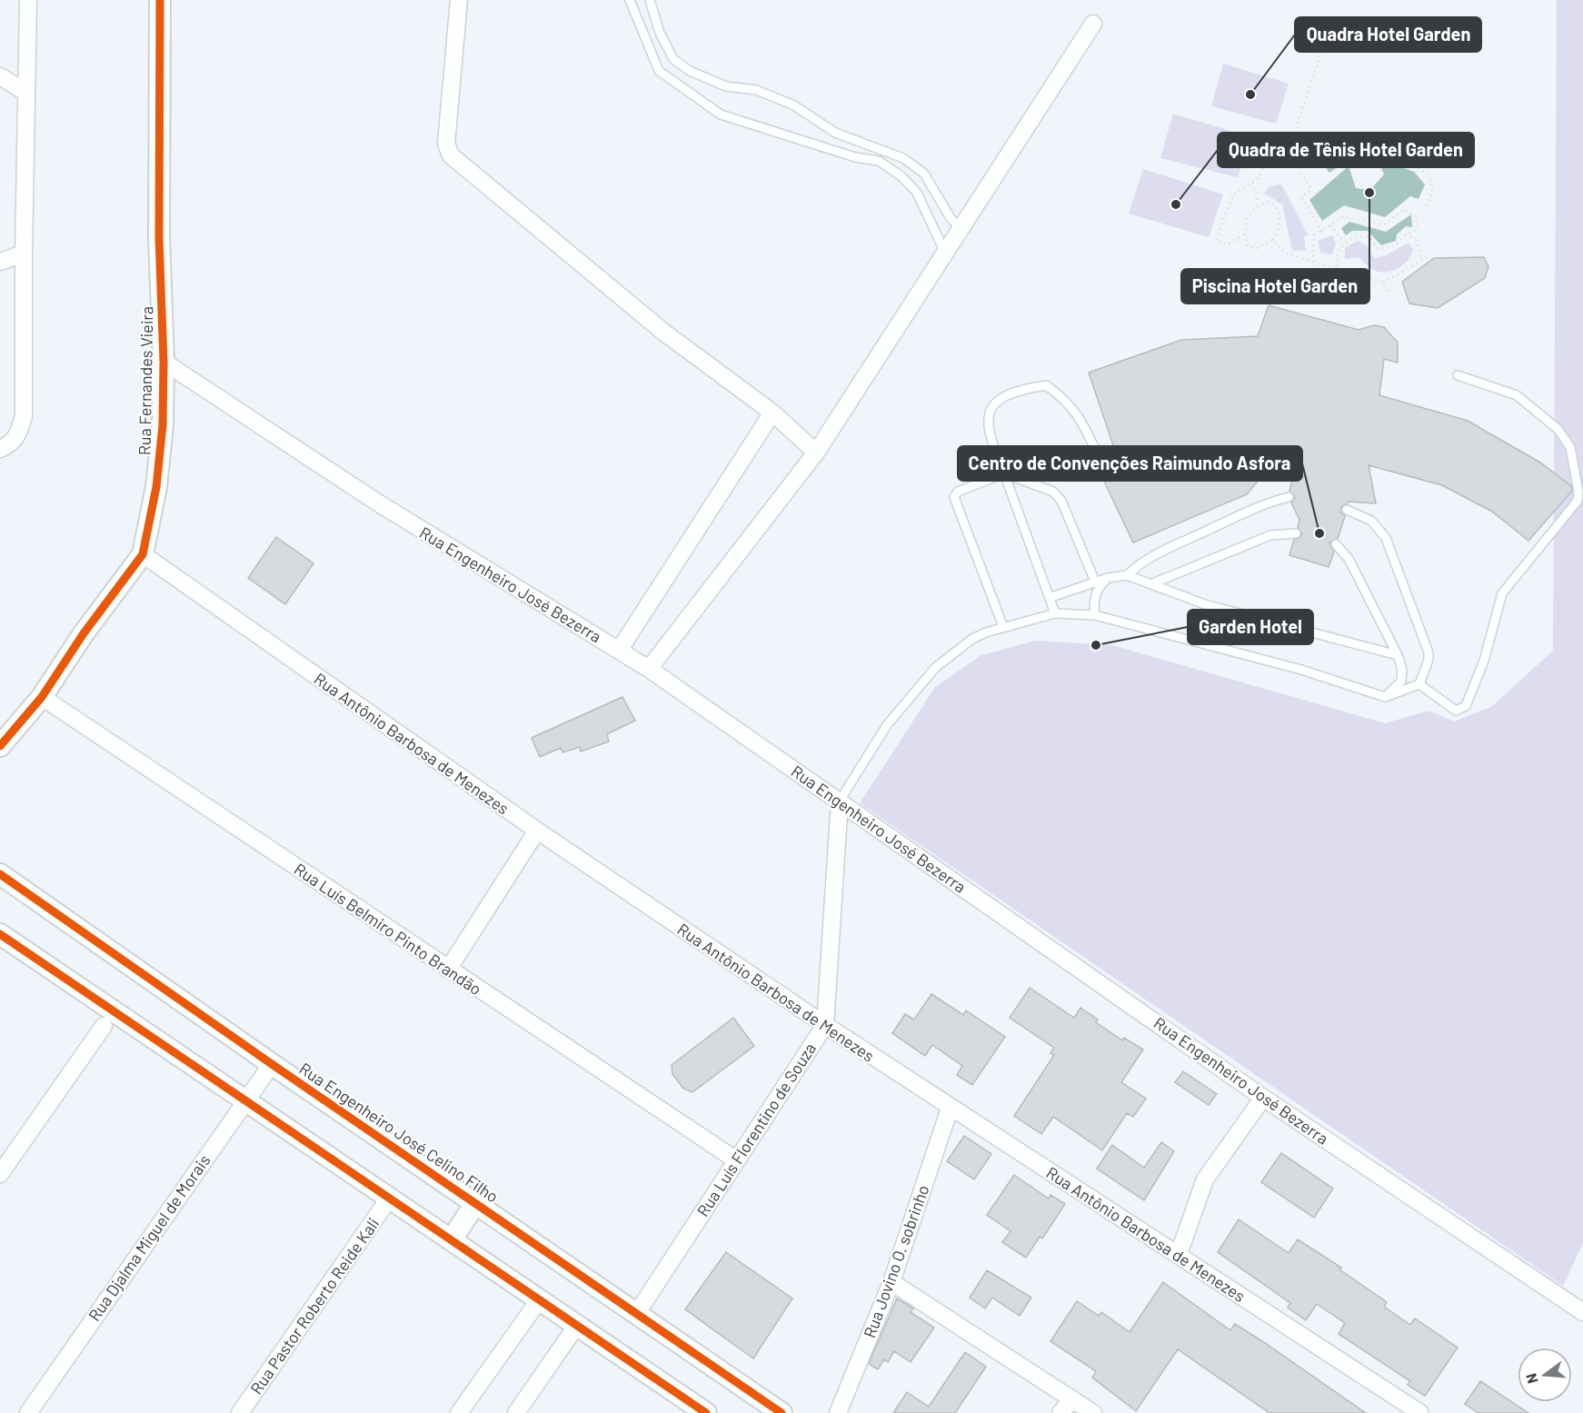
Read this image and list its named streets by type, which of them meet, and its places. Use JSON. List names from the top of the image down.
{
  "streets": {
    "street": [
      "Rua Fernandes Vieira",
      "Rua Engenheiro José Bezerra",
      "Rua Antônio Barbosa de Menezes",
      "Rua Luís Belmiro Pinto Brandão",
      "Rua Luís Florentino de Souza",
      "Rua Engenheiro José Celino Filho",
      "Rua Djalma Miguel de Morais",
      "Rua Jovino O. sobrinho",
      "Rua Pastor Roberto Reide Kali"
    ]
  },
  "crossings": [
    ["Rua Fernandes Vieira", "Rua Engenheiro José Bezerra"],
    ["Rua Fernandes Vieira", "Rua Antônio Barbosa de Menezes"],
    ["Rua Fernandes Vieira", "Rua Luís Belmiro Pinto Brandão"],
    ["Rua Engenheiro José Bezerra", "Rua Luís Florentino de Souza"],
    ["Rua Antônio Barbosa de Menezes", "Rua Luís Florentino de Souza"],
    ["Rua Antônio Barbosa de Menezes", "Rua Jovino O. sobrinho"],
    ["Rua Luís Belmiro Pinto Brandão", "Rua Luís Florentino de Souza"],
    ["Rua Luís Florentino de Souza", "Rua Engenheiro José Celino Filho"],
    ["Rua Engenheiro José Celino Filho", "Rua Djalma Miguel de Morais"]
  ],
  "places": [
    "Quadra Hotel Garden",
    "Piscina Hotel Garden",
    "Quadra de Tênis Hotel Garden",
    "Centro de Convenções Raimundo Asfora",
    "Garden Hotel"
  ],
  "north": "left"
}
